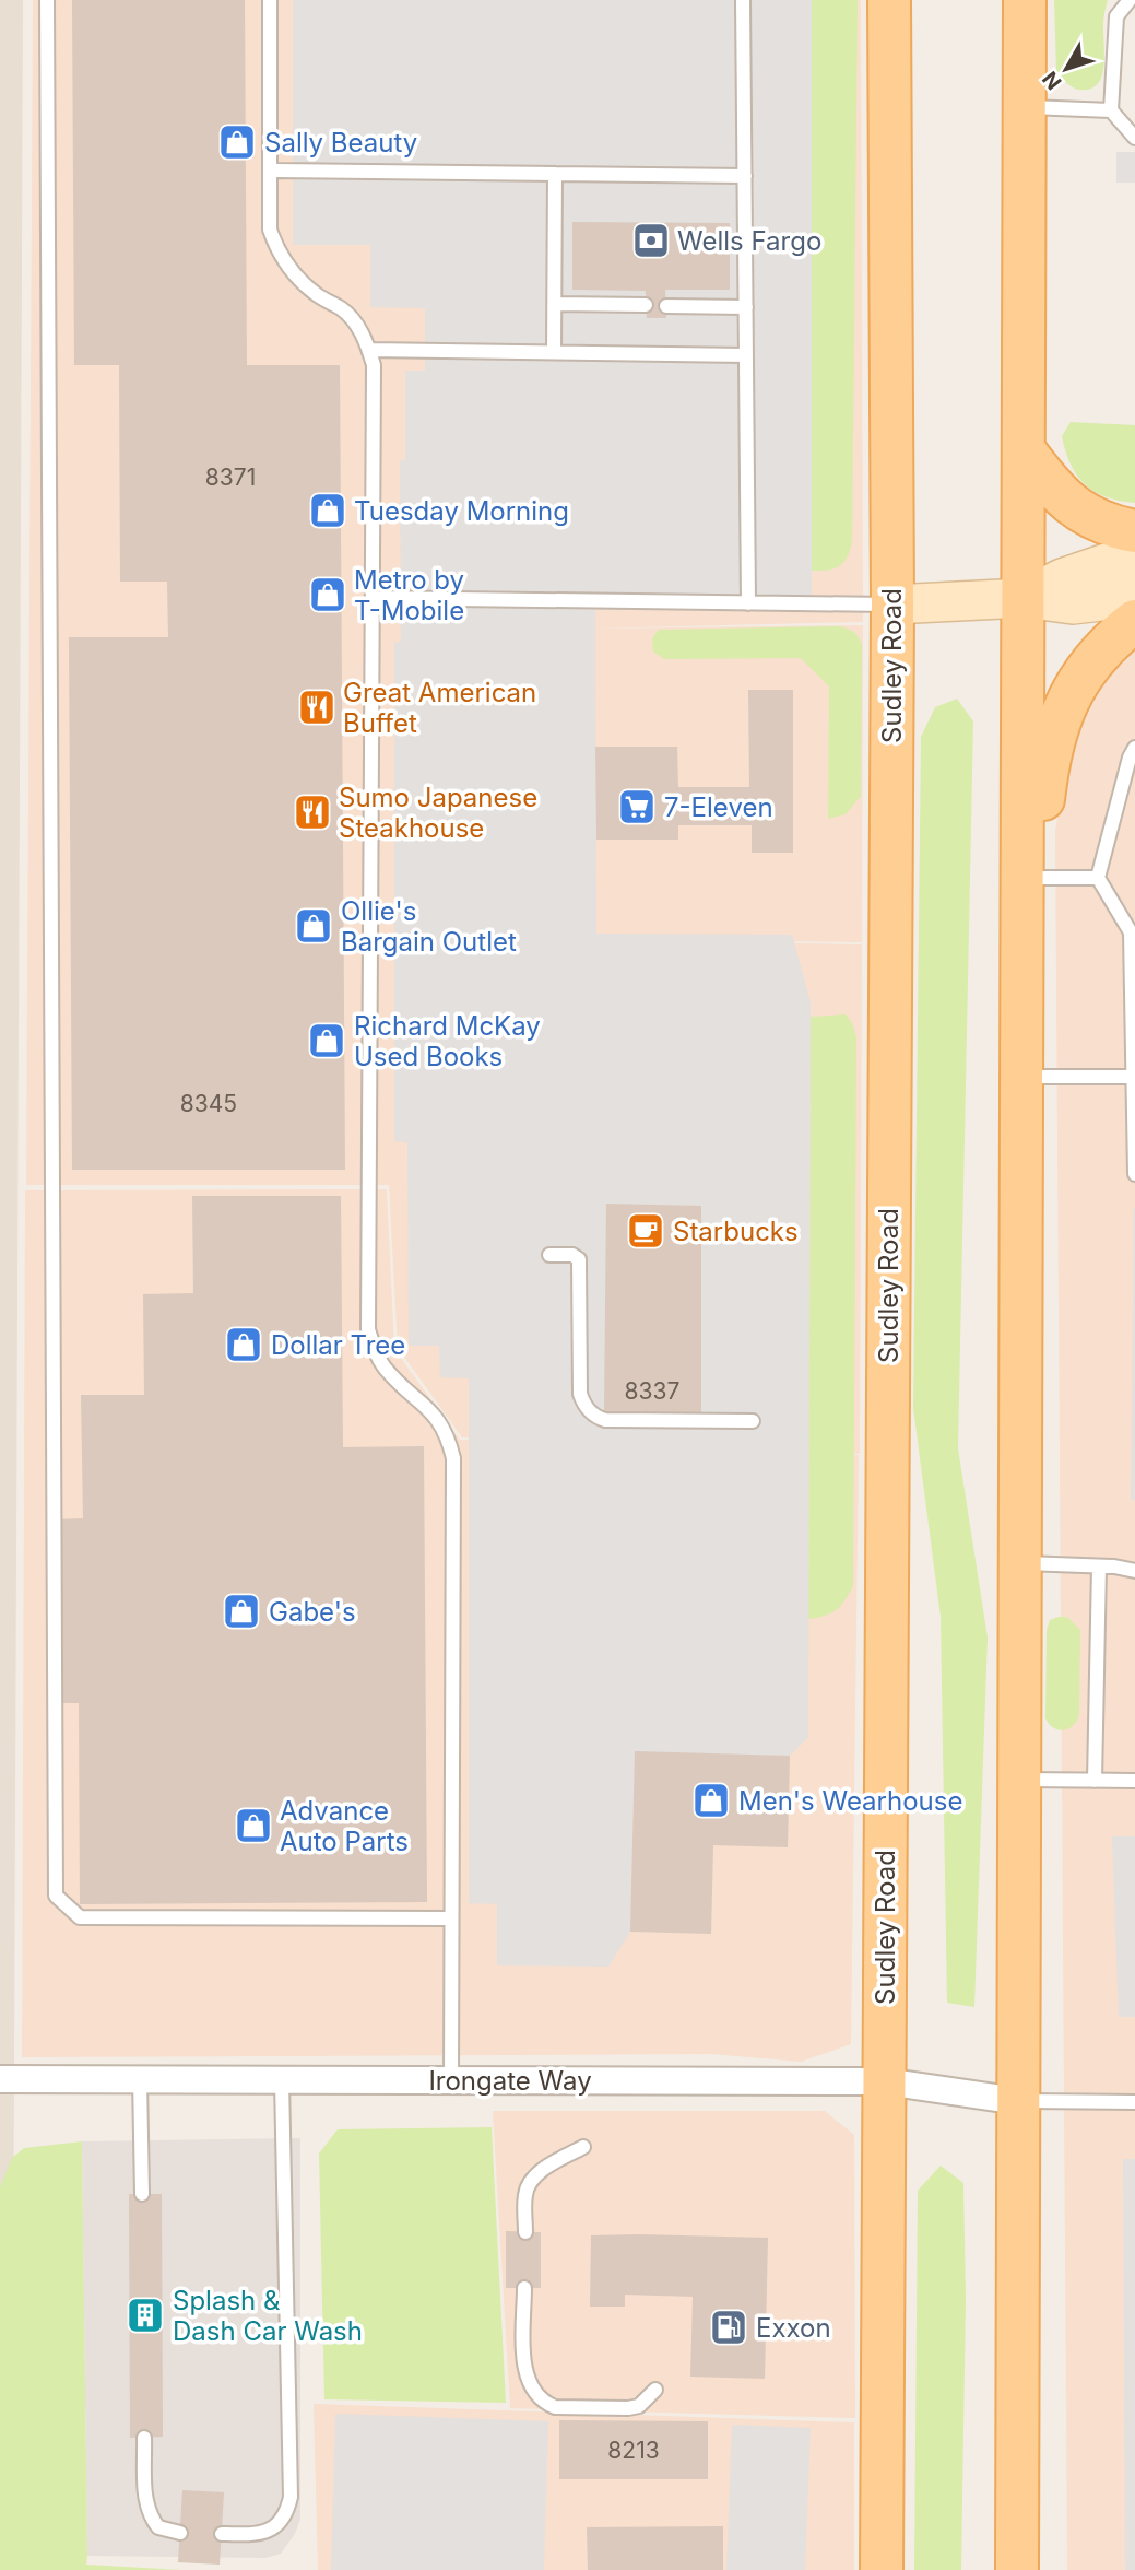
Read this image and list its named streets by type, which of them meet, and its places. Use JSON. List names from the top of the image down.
{
  "streets": {
    "main road": ["Sudley Road"],
    "street": ["Irongate Way"]
  },
  "crossings": [
    ["Sudley Road", "Irongate Way"]
  ],
  "places": {
    "shop": [
      "Sally Beauty",
      "Tuesday Morning",
      "Metro by T-Mobile",
      "Ollie's Bargain Outlet",
      "Richard McKay Used Books",
      "Dollar Tree",
      "Gabe's",
      "Men's Wearhouse",
      "Advance Auto Parts"
    ],
    "bank": ["Wells Fargo"],
    "restaurant": ["Great American Buffet", "Sumo Japanese Steakhouse"],
    "supermarket": ["7-Eleven"],
    "cafe": ["Starbucks"],
    "building": ["Splash & Dash Car Wash"],
    "fuel station": ["Exxon"]
  },
  "house_numbers": [
    "8371",
    "8345",
    "8337",
    "8213"
  ],
  "north": "bottom left"
}
